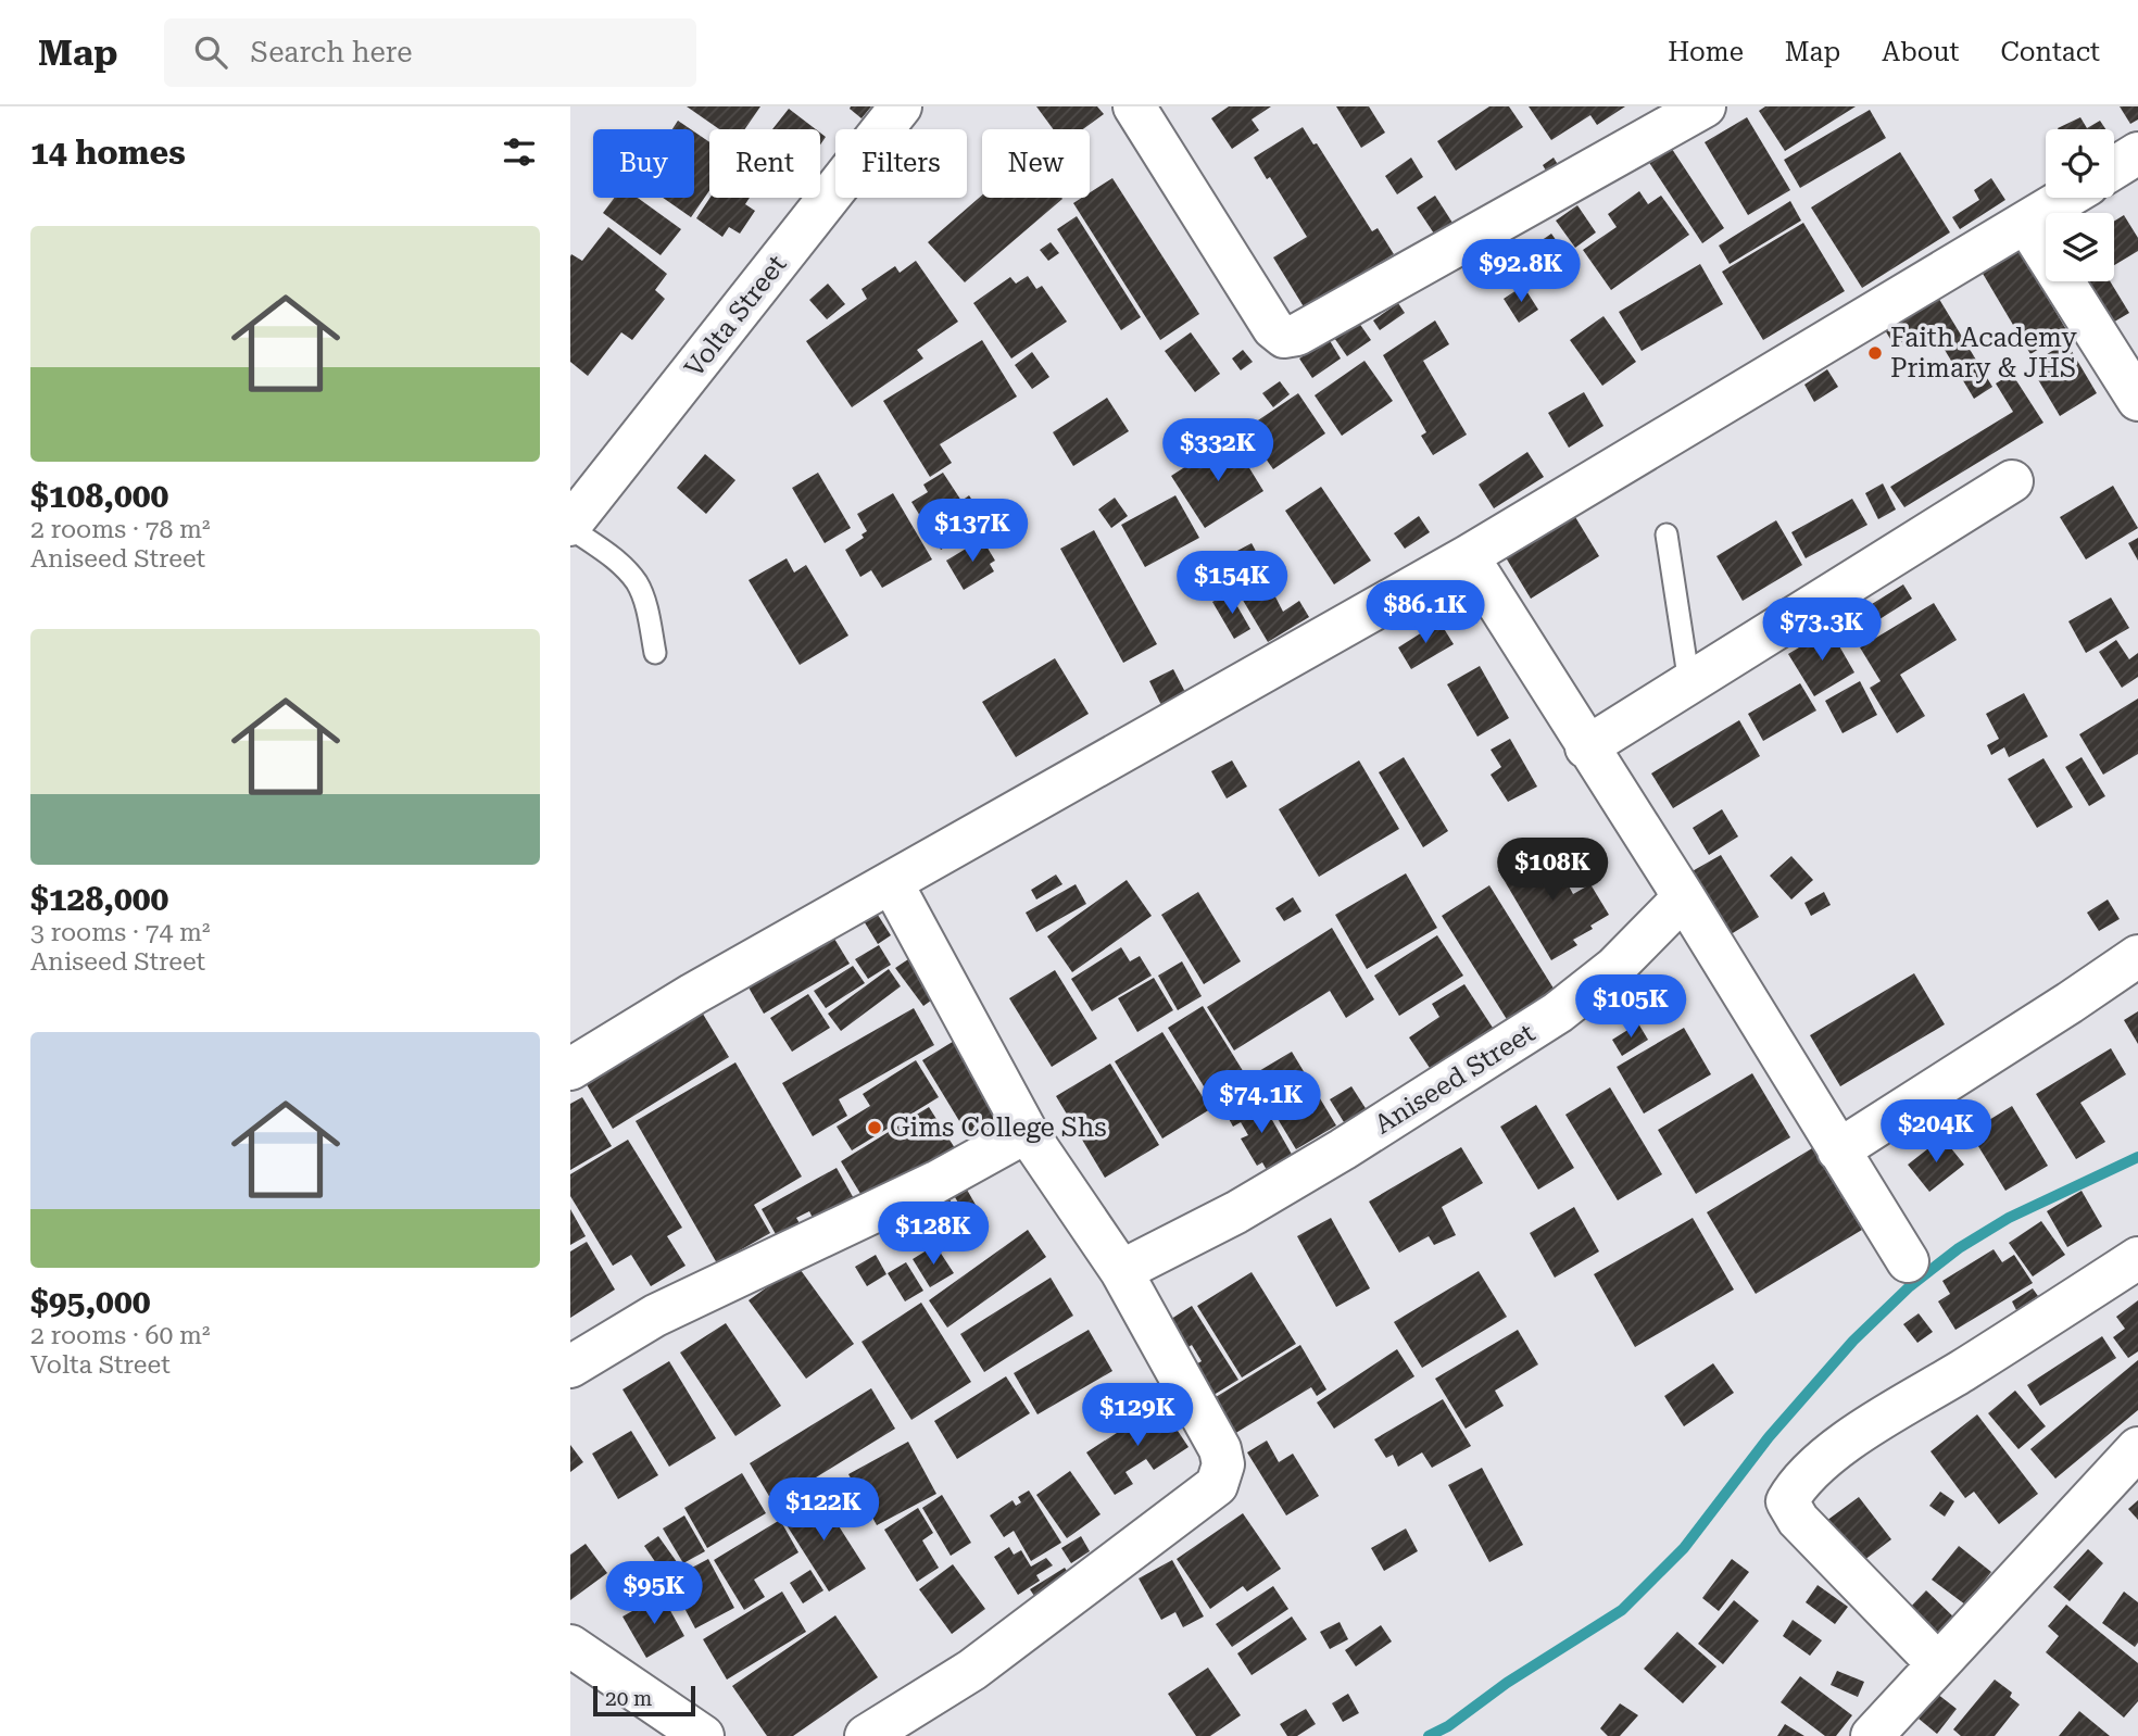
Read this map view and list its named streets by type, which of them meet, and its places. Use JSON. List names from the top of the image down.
{
  "streets": {
    "street": ["Volta Street", "Aniseed Street"]
  },
  "places": ["Faith Academy Primary & JHS", "Gims College Shs"],
  "scale_bar": "20 m",
  "page": {
    "header": "Map",
    "search": "Search here",
    "nav": [
      "Home",
      "Map",
      "About",
      "Contact"
    ],
    "heading": "14 homes",
    "chip": [
      "Buy",
      "Rent",
      "Filters",
      "New"
    ],
    "list": [
      {
        "name": "$108,000",
        "note": "2 rooms · 78 m² · Aniseed Street"
      },
      {
        "name": "$128,000",
        "note": "3 rooms · 74 m² · Aniseed Street"
      },
      {
        "name": "$95,000",
        "note": "2 rooms · 60 m² · Volta Street"
      }
    ],
    "price": [
      "$92.8K",
      "$332K",
      "$137K",
      "$154K",
      "$86.1K",
      "$73.3K",
      "$108K",
      "$105K",
      "$74.1K",
      "$204K",
      "$128K",
      "$129K",
      "$122K",
      "$95K"
    ],
    "scale": "20 m"
  }
}
